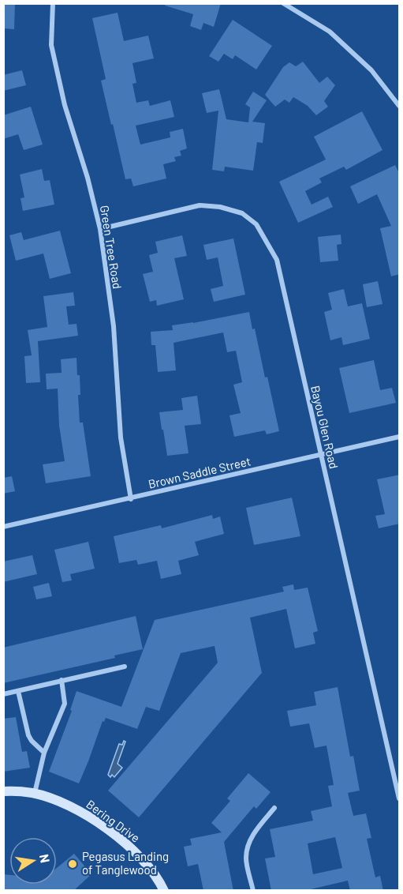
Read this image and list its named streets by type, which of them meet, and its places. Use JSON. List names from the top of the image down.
{
  "streets": {
    "street": [
      "Green Tree Road",
      "Bayou Glen Road",
      "Brown Saddle Street",
      "Bering Drive"
    ]
  },
  "crossings": [
    ["Green Tree Road", "Bayou Glen Road"],
    ["Green Tree Road", "Brown Saddle Street"],
    ["Bayou Glen Road", "Brown Saddle Street"]
  ],
  "places": ["Pegasus Landing of Tanglewood"],
  "north": "right"
}
